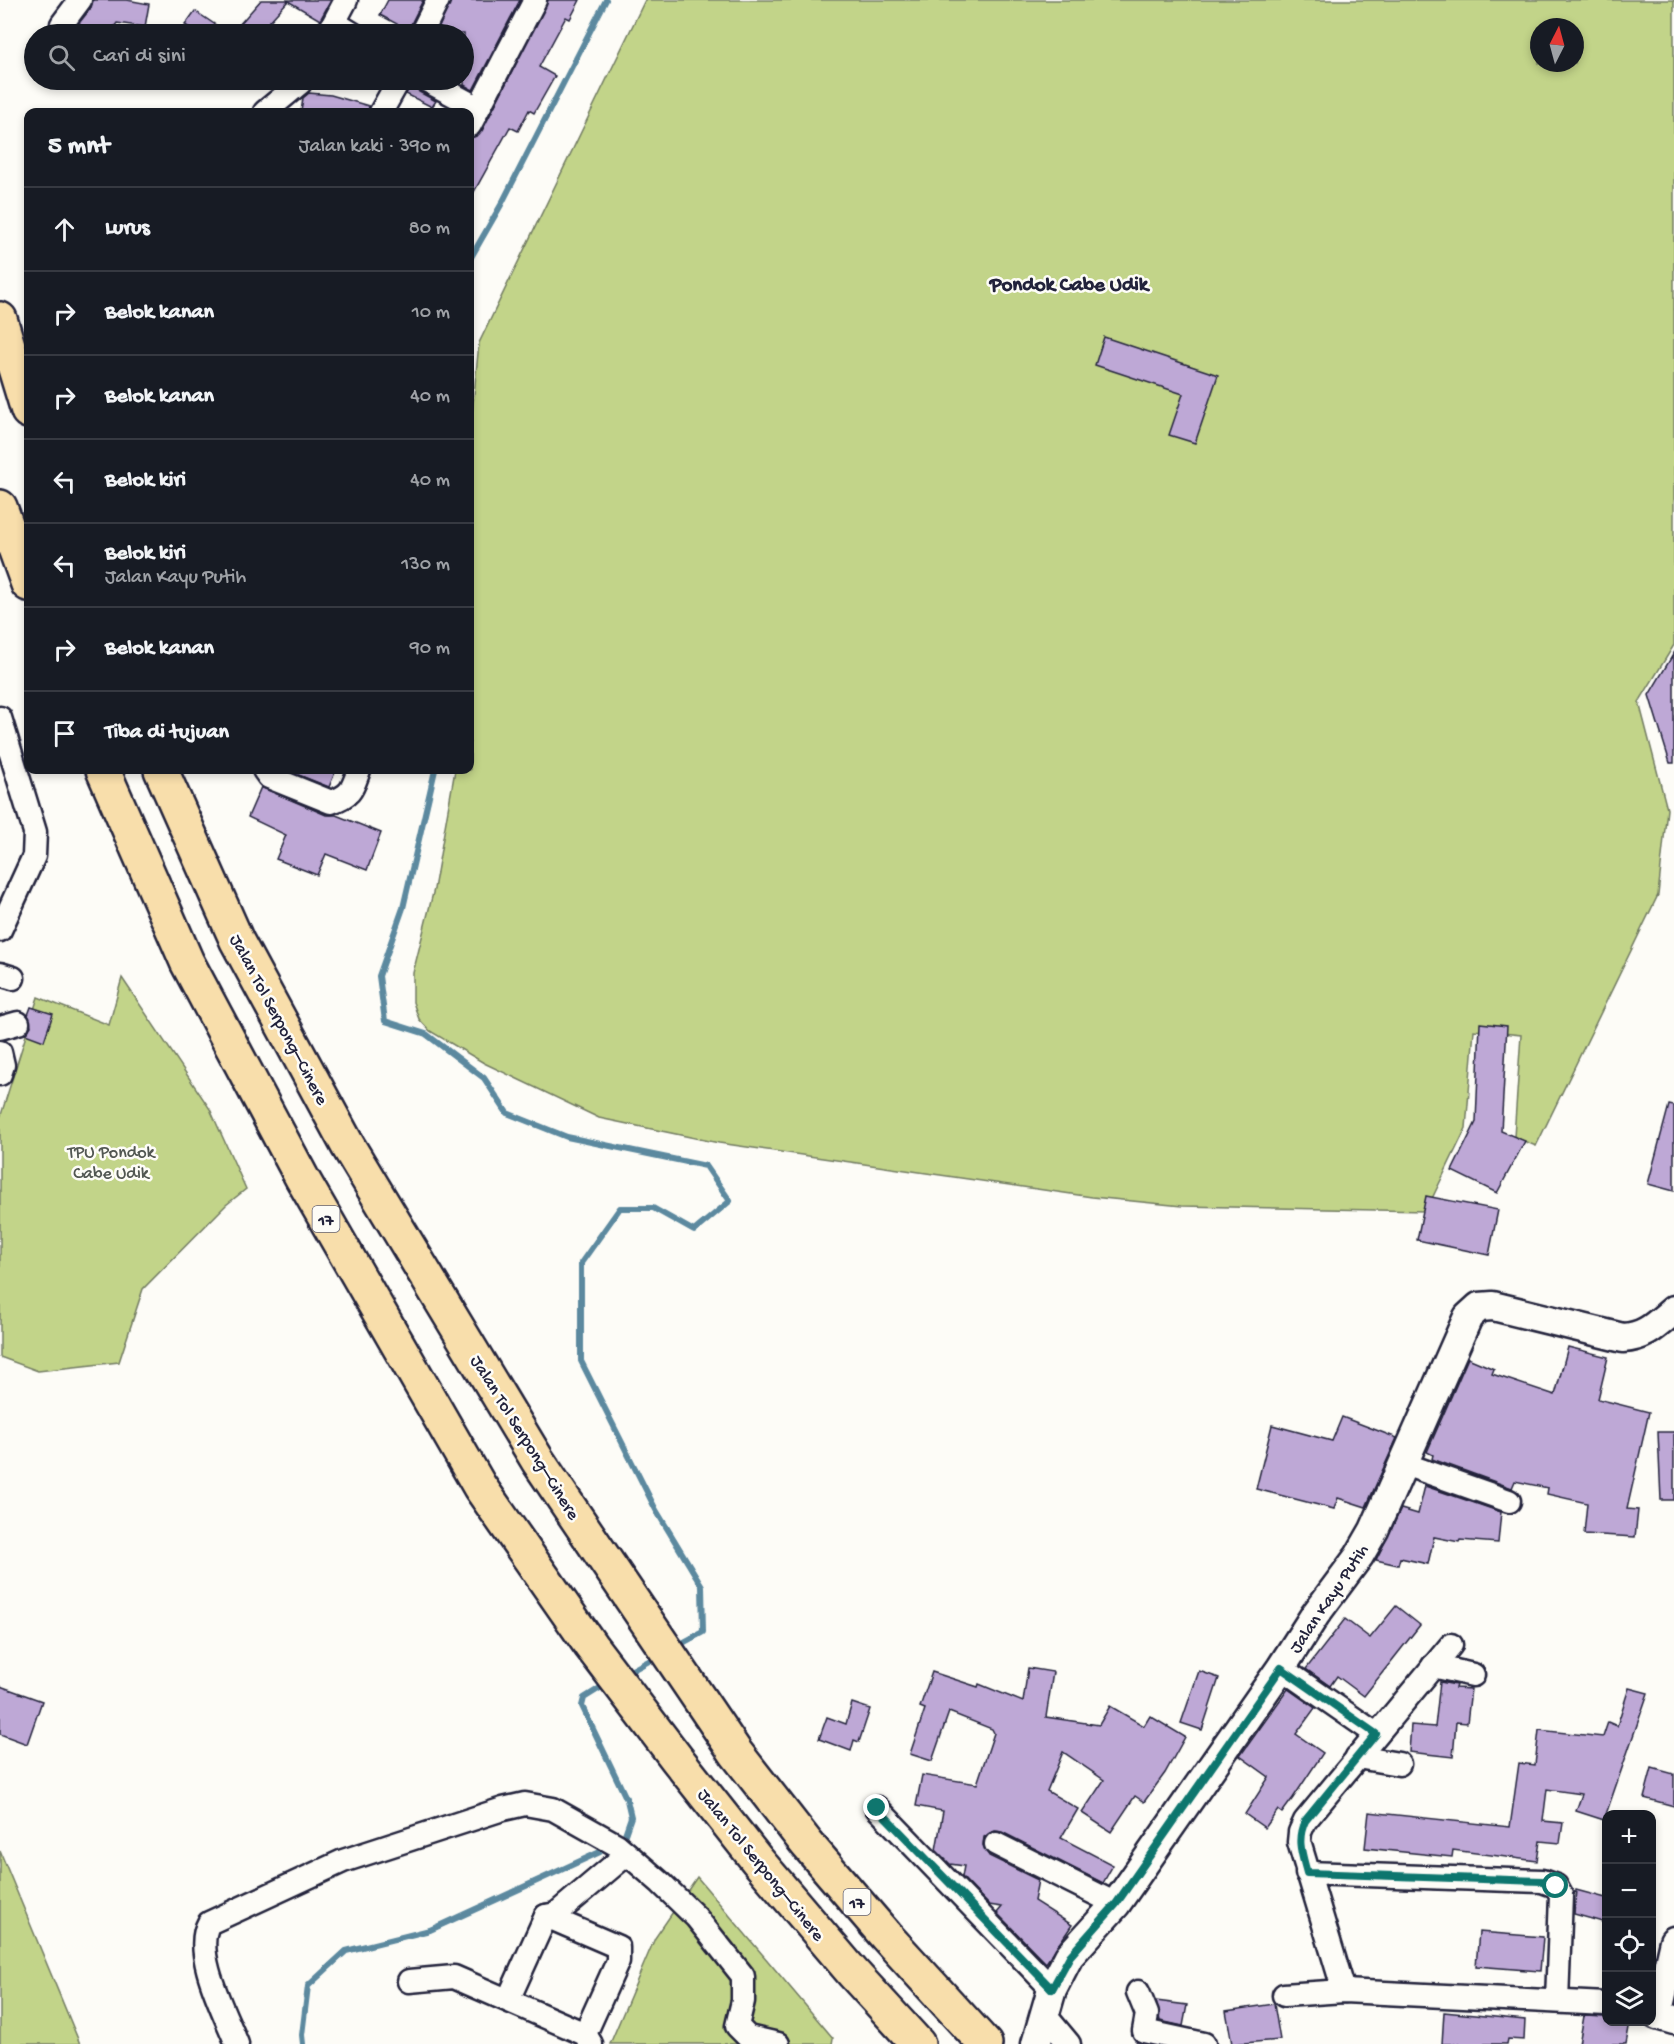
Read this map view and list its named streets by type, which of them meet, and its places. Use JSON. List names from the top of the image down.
{
  "streets": {
    "highway": ["Jalan Tol Serpong–Cinere", "17"],
    "street": ["Jalan Kayu Putih"]
  },
  "districts": ["Pondok Cabe Udik"],
  "parks": ["TPU Pondok Cabe Udik"],
  "north": "top",
  "page": {
    "search": "Cari di sini",
    "heading": ["5 mnt", "Jalan kaki · 390 m"],
    "list": [
      ["Lurus", "80 m"],
      ["Belok kanan", "10 m"],
      ["Belok kanan", "40 m"],
      ["Belok kiri", "40 m"],
      ["Belok kiri", "Jalan Kayu Putih", "130 m"],
      ["Belok kanan", "90 m"],
      "Tiba di tujuan"
    ],
    "map_buttons": ["+", "−"]
  }
}
